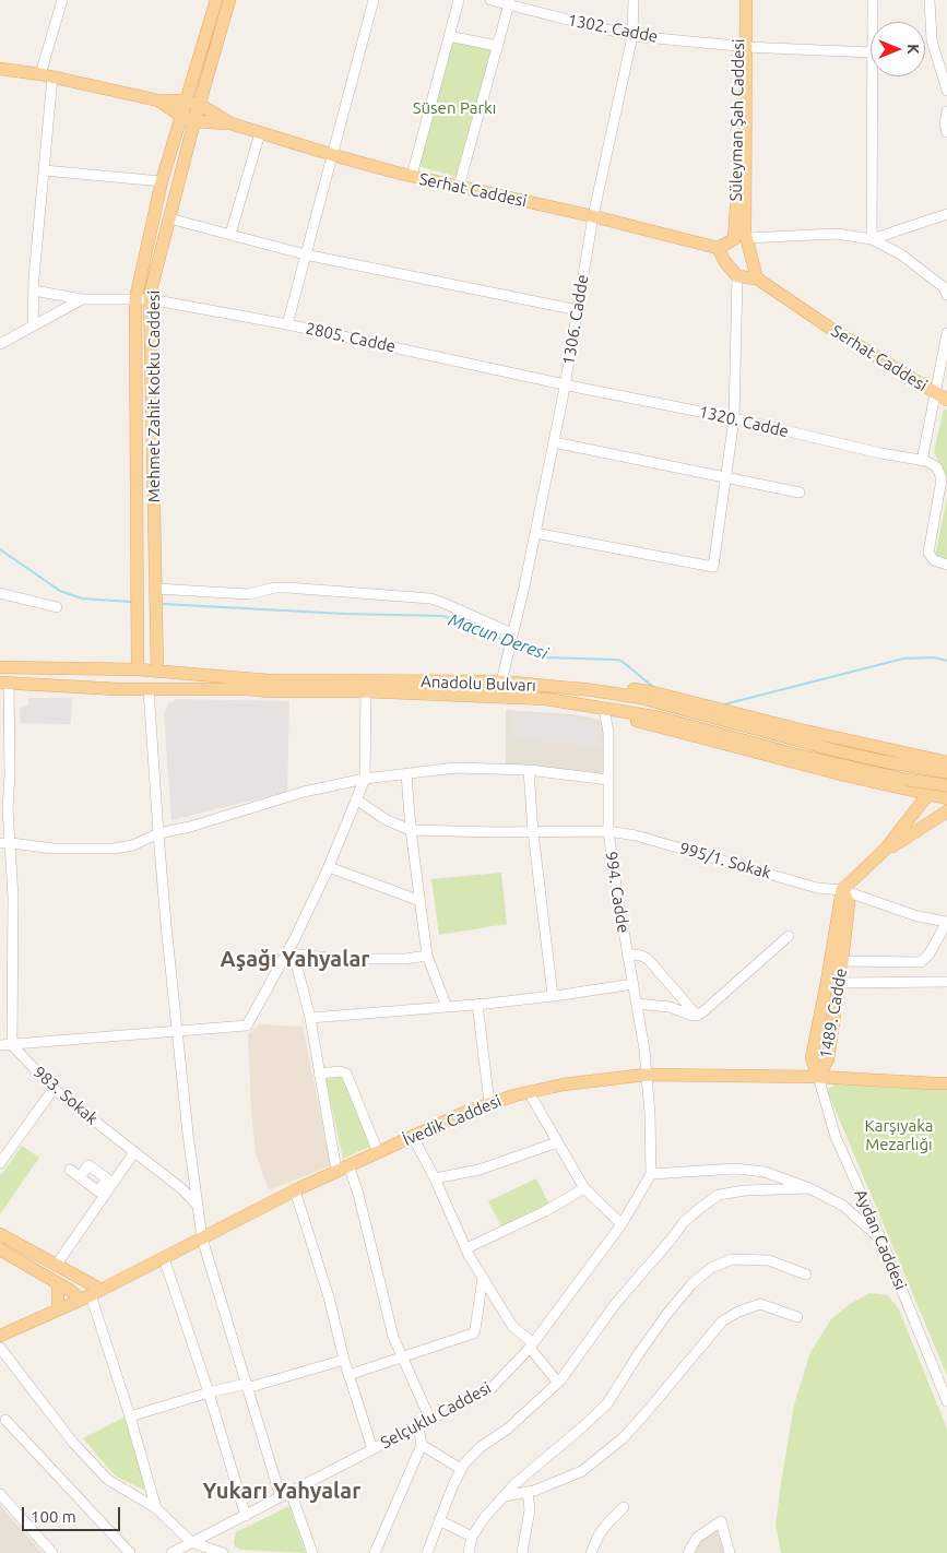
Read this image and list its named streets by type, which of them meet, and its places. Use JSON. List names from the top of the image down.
{
  "streets": {
    "main road": [
      "Süleyman Şah Caddesi",
      "Serhat Caddesi",
      "Mehmet Zahit Kotku Caddesi",
      "Anadolu Bulvarı",
      "1489. Cadde",
      "İvedik Caddesi"
    ],
    "street": [
      "1302. Cadde",
      "1306. Cadde",
      "2805. Cadde",
      "1320. Cadde",
      "995/1. Sokak",
      "994. Cadde",
      "983. Sokak",
      "Aydan Caddesi",
      "Selçuklu Caddesi"
    ]
  },
  "crossings": [
    ["1302. Cadde", "Süleyman Şah Caddesi"],
    ["1302. Cadde", "1306. Cadde"],
    ["Serhat Caddesi", "1306. Cadde"],
    ["Serhat Caddesi", "Mehmet Zahit Kotku Caddesi"],
    ["1306. Cadde", "2805. Cadde"],
    ["1306. Cadde", "1320. Cadde"],
    ["1306. Cadde", "Anadolu Bulvarı"],
    ["2805. Cadde", "Mehmet Zahit Kotku Caddesi"],
    ["2805. Cadde", "1320. Cadde"],
    ["Mehmet Zahit Kotku Caddesi", "Anadolu Bulvarı"],
    ["Anadolu Bulvarı", "994. Cadde"],
    ["995/1. Sokak", "994. Cadde"],
    ["995/1. Sokak", "1489. Cadde"],
    ["994. Cadde", "İvedik Caddesi"],
    ["994. Cadde", "Selçuklu Caddesi"],
    ["1489. Cadde", "İvedik Caddesi"],
    ["1489. Cadde", "Aydan Caddesi"],
    ["İvedik Caddesi", "Aydan Caddesi"],
    ["İvedik Caddesi", "Selçuklu Caddesi"]
  ],
  "districts": ["Aşağı Yahyalar", "Yukarı Yahyalar"],
  "water": ["Macun Deresi"],
  "parks": ["Süsen Parkı", "Karşıyaka Mezarlığı"],
  "scale_bar": "100 m",
  "north": "right"
}
